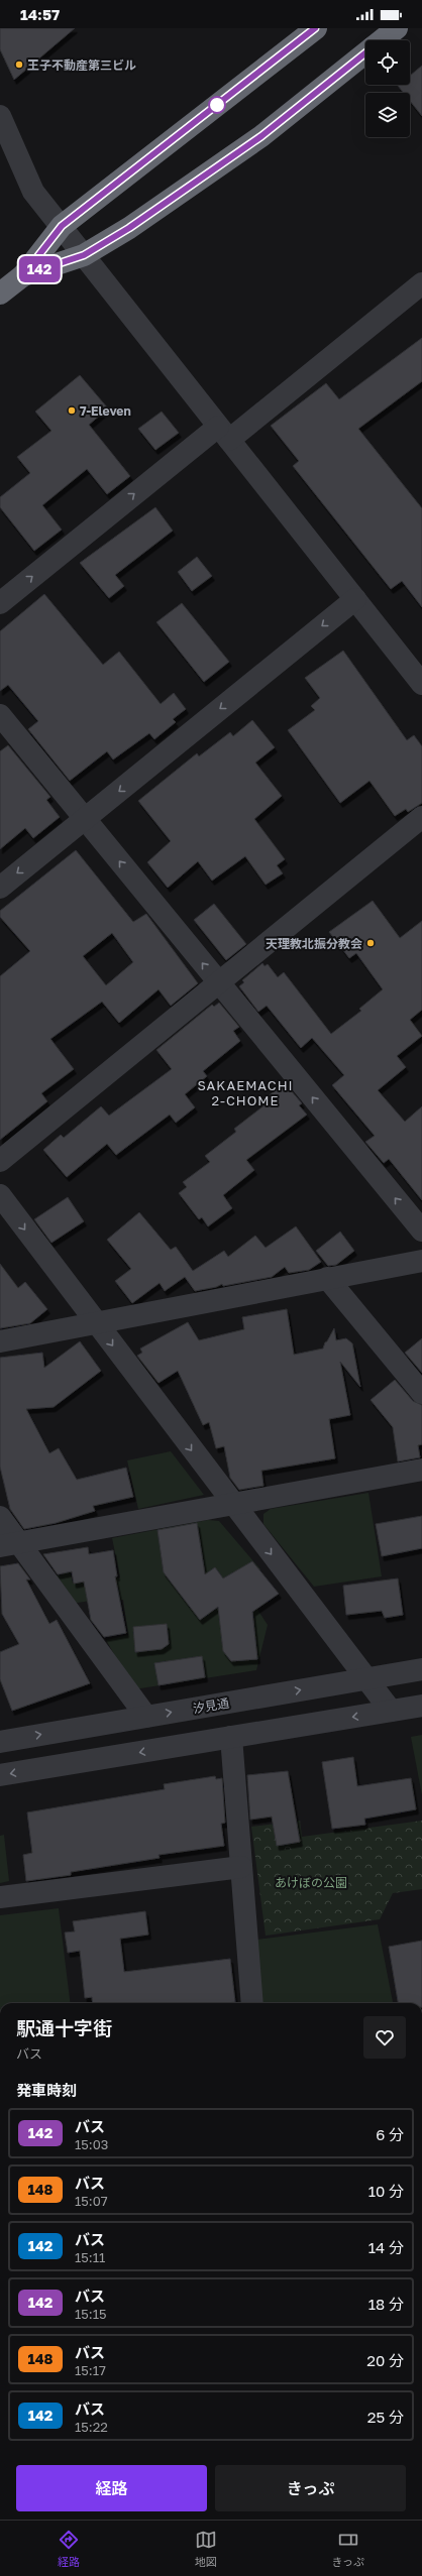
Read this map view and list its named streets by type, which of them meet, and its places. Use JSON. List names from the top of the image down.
{
  "streets": {
    "street": ["汐見通"]
  },
  "districts": ["SAKAEMACHI 2-CHOME"],
  "parks": ["あけぼの公園"],
  "places": ["王子不動産第三ビル", "7-Eleven", "天理教北振分教会"],
  "lines": ["bus line 142"],
  "page": {
    "status": "14:57",
    "on_map": "142",
    "heading": [
      ["駅通十字街", "バス"],
      "発車時刻"
    ],
    "list": [
      {
        "mark": "142",
        "name": "バス",
        "note": "15:03",
        "value": "6 分"
      },
      {
        "mark": "148",
        "name": "バス",
        "note": "15:07",
        "value": "10 分"
      },
      {
        "mark": "142",
        "name": "バス",
        "note": "15:11",
        "value": "14 分"
      },
      {
        "mark": "142",
        "name": "バス",
        "note": "15:15",
        "value": "18 分"
      },
      {
        "mark": "148",
        "name": "バス",
        "note": "15:17",
        "value": "20 分"
      },
      {
        "mark": "142",
        "name": "バス",
        "note": "15:22",
        "value": "25 分"
      }
    ],
    "buttons": ["経路", "きっぷ"],
    "tabs": ["経路", "地図", "きっぷ"]
  }
}
